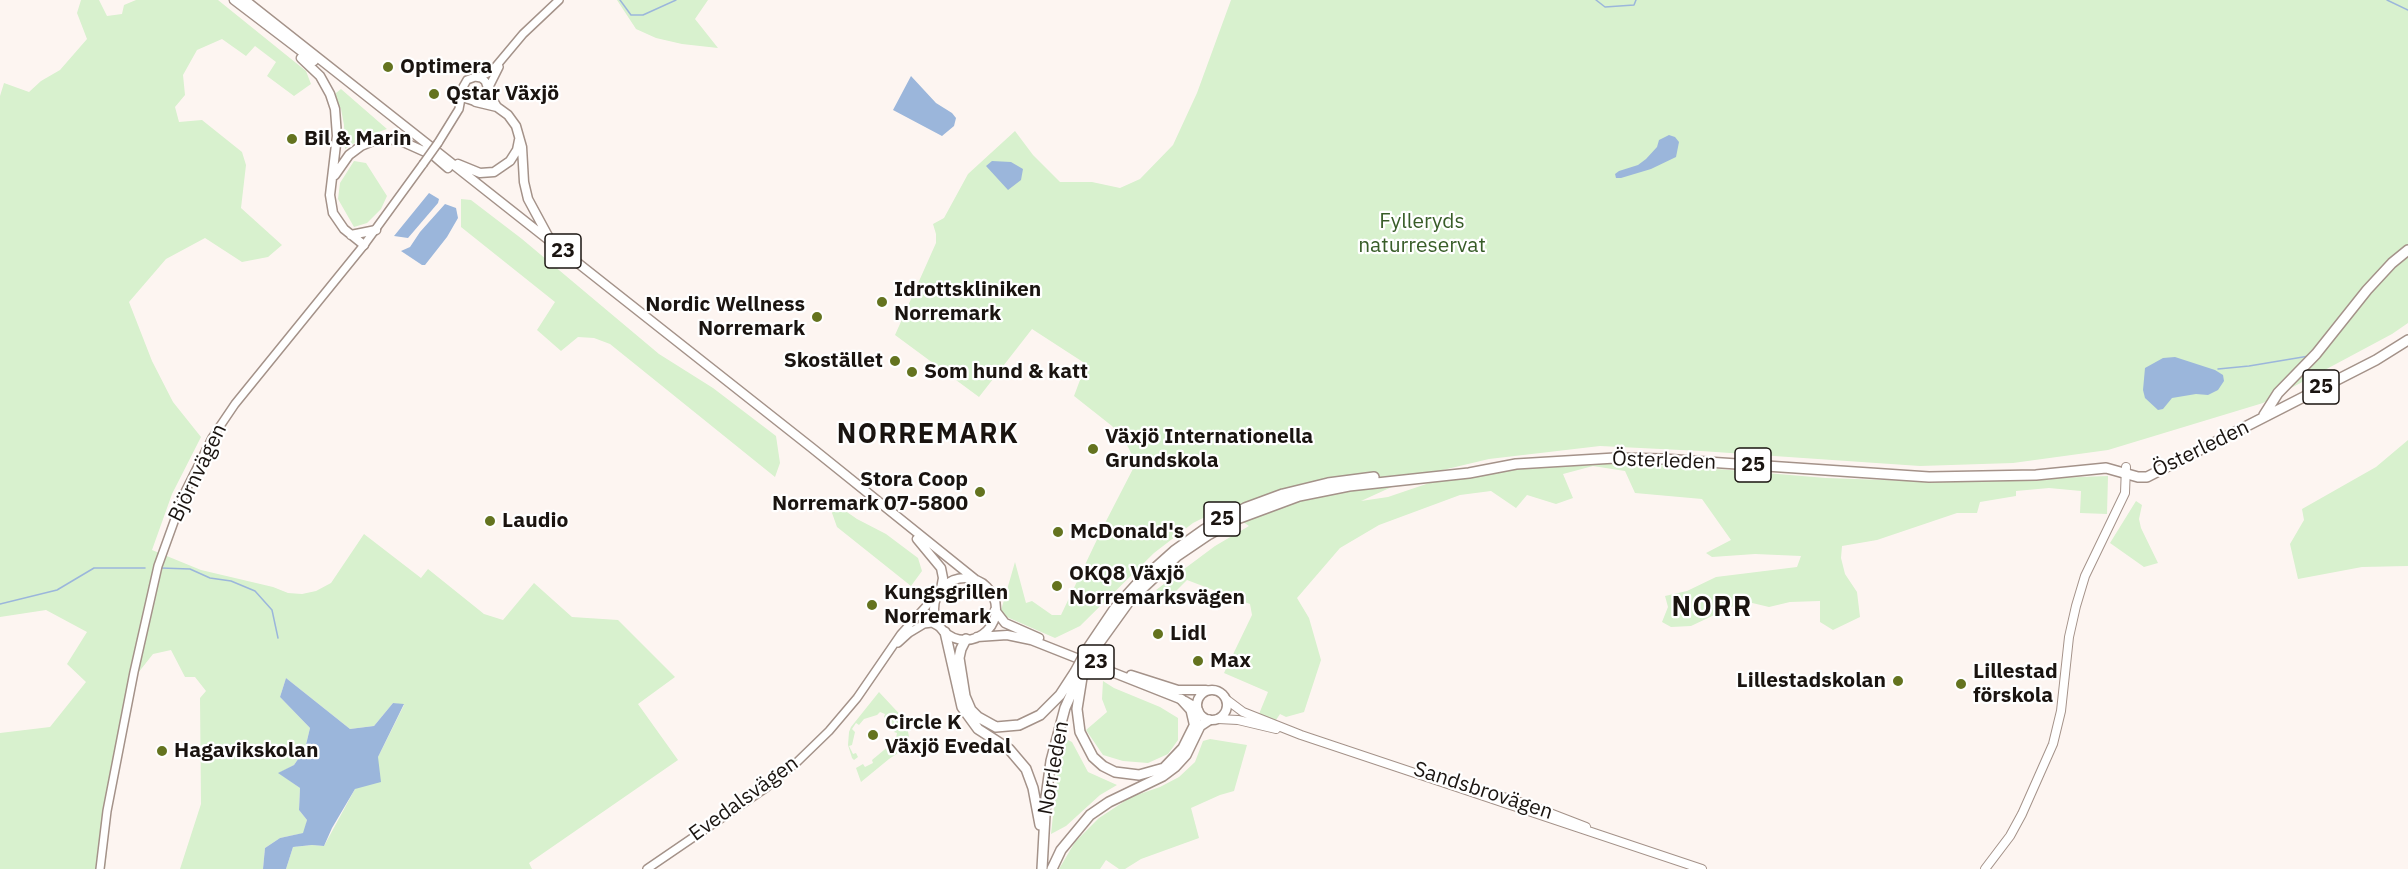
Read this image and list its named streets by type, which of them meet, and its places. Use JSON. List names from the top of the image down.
{
  "streets": {
    "highway": [
      "23",
      "25",
      "Österleden",
      "Norrleden"
    ],
    "main road": ["Sandsbrovägen"],
    "street": ["Björnvägen", "Evedalsvägen"]
  },
  "crossings": [
    ["23", "Björnvägen"],
    ["23", "Norrleden"],
    ["23", "Sandsbrovägen"],
    ["23", "Evedalsvägen"],
    ["Österleden", "Norrleden"]
  ],
  "districts": ["NORREMARK", "NORR"],
  "parks": ["Fylleryds naturreservat"],
  "places": [
    "Optimera",
    "Qstar Växjö",
    "Bil & Marin",
    "Idrottskliniken Norremark",
    "Nordic Wellness Norremark",
    "Skostället",
    "Som hund & katt",
    "Växjö Internationella Grundskola",
    "Stora Coop Norremark 07-5800",
    "Laudio",
    "McDonald's",
    "OKQ8 Växjö Norremarksvägen",
    "Kungsgrillen Norremark",
    "Lidl",
    "Max",
    "Lillestadskolan",
    "Lillestad förskola",
    "Circle K Växjö Evedal",
    "Hagavikskolan"
  ]
}
